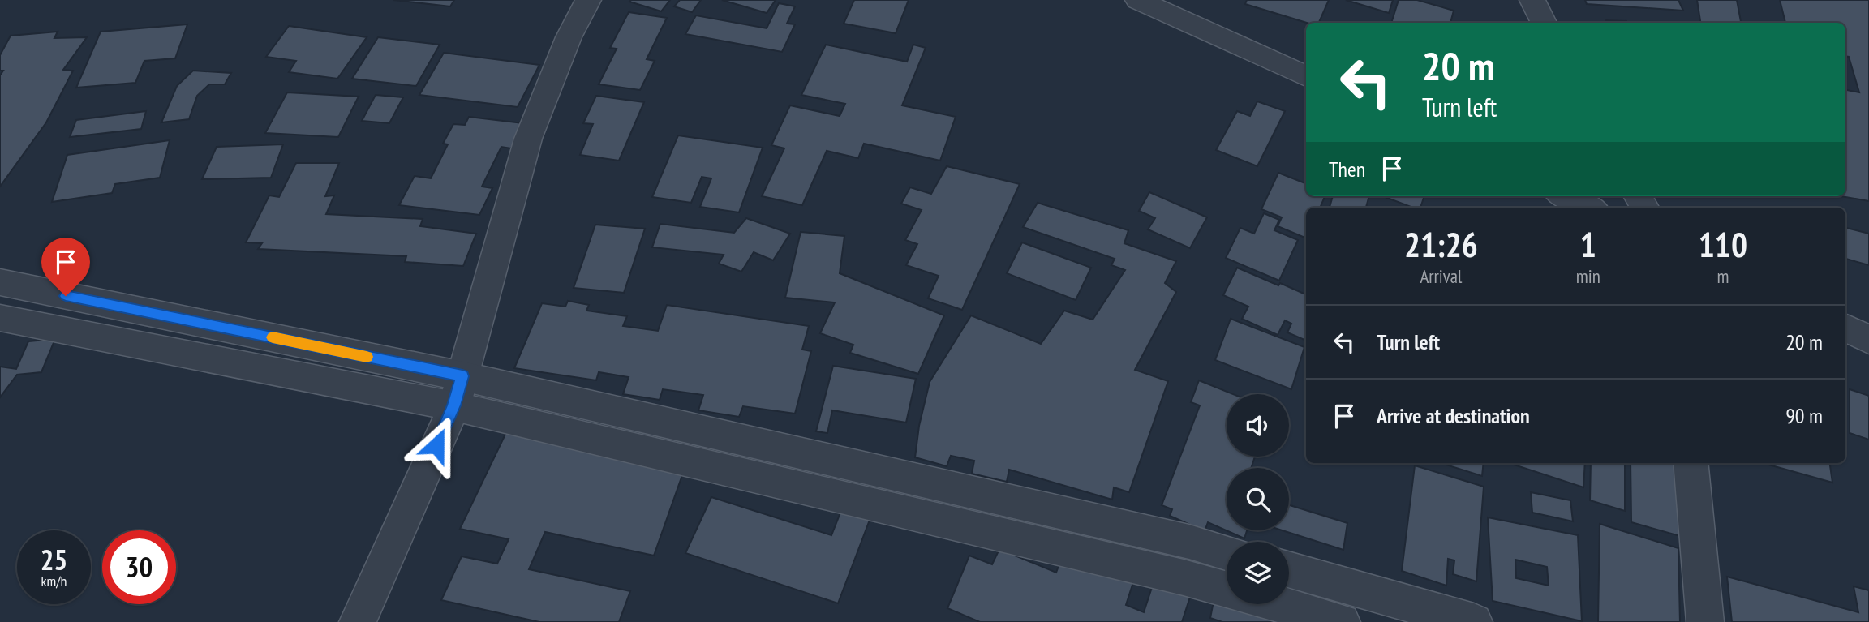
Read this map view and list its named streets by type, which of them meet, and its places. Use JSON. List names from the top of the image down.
{
  "page": {
    "turn": ["20 m", "Turn left"],
    "then": "Then",
    "eta": [
      "21:26",
      "Arrival",
      "1",
      "min",
      "110",
      "m"
    ],
    "list": [
      {
        "name": "Turn left",
        "value": "20 m"
      },
      {
        "name": "Arrive at destination",
        "value": "90 m"
      }
    ],
    "speed": "25 km/h",
    "limit": "30"
  }
}
